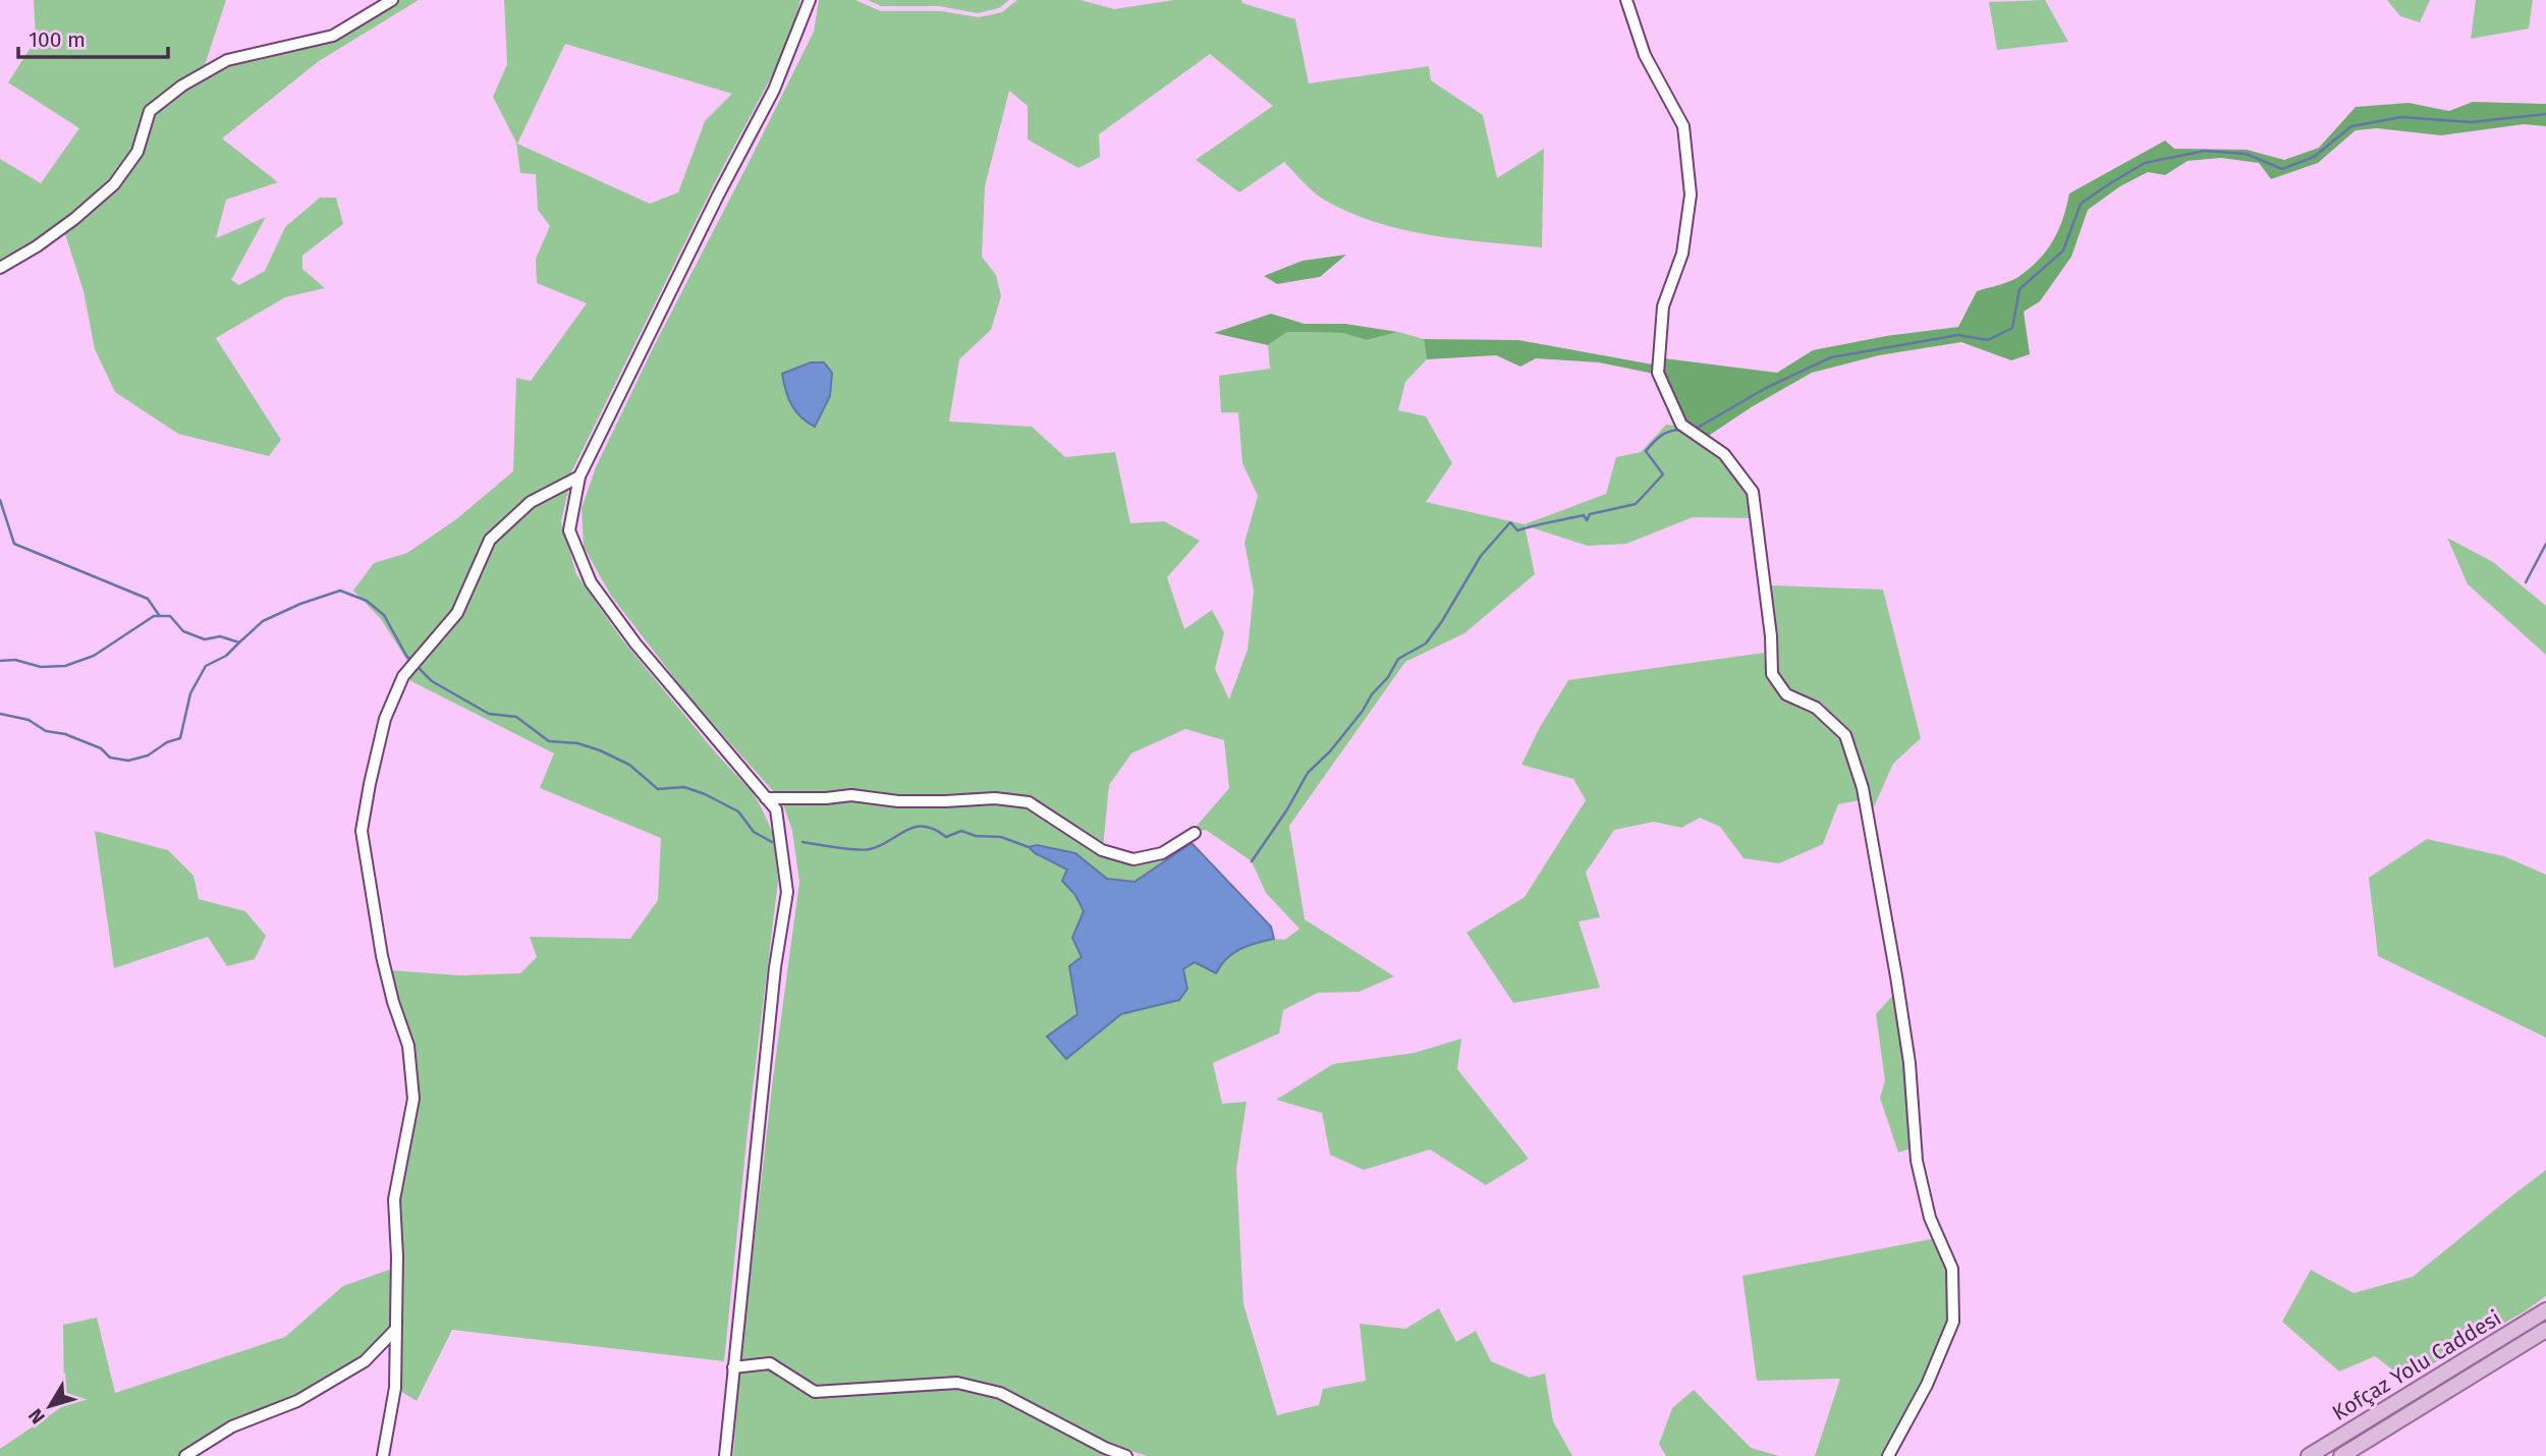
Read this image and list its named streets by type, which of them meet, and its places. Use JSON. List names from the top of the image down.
{
  "streets": {
    "main road": ["Kofçaz Yolu Caddesi"]
  },
  "scale_bar": "100 m",
  "north": "bottom left"
}
